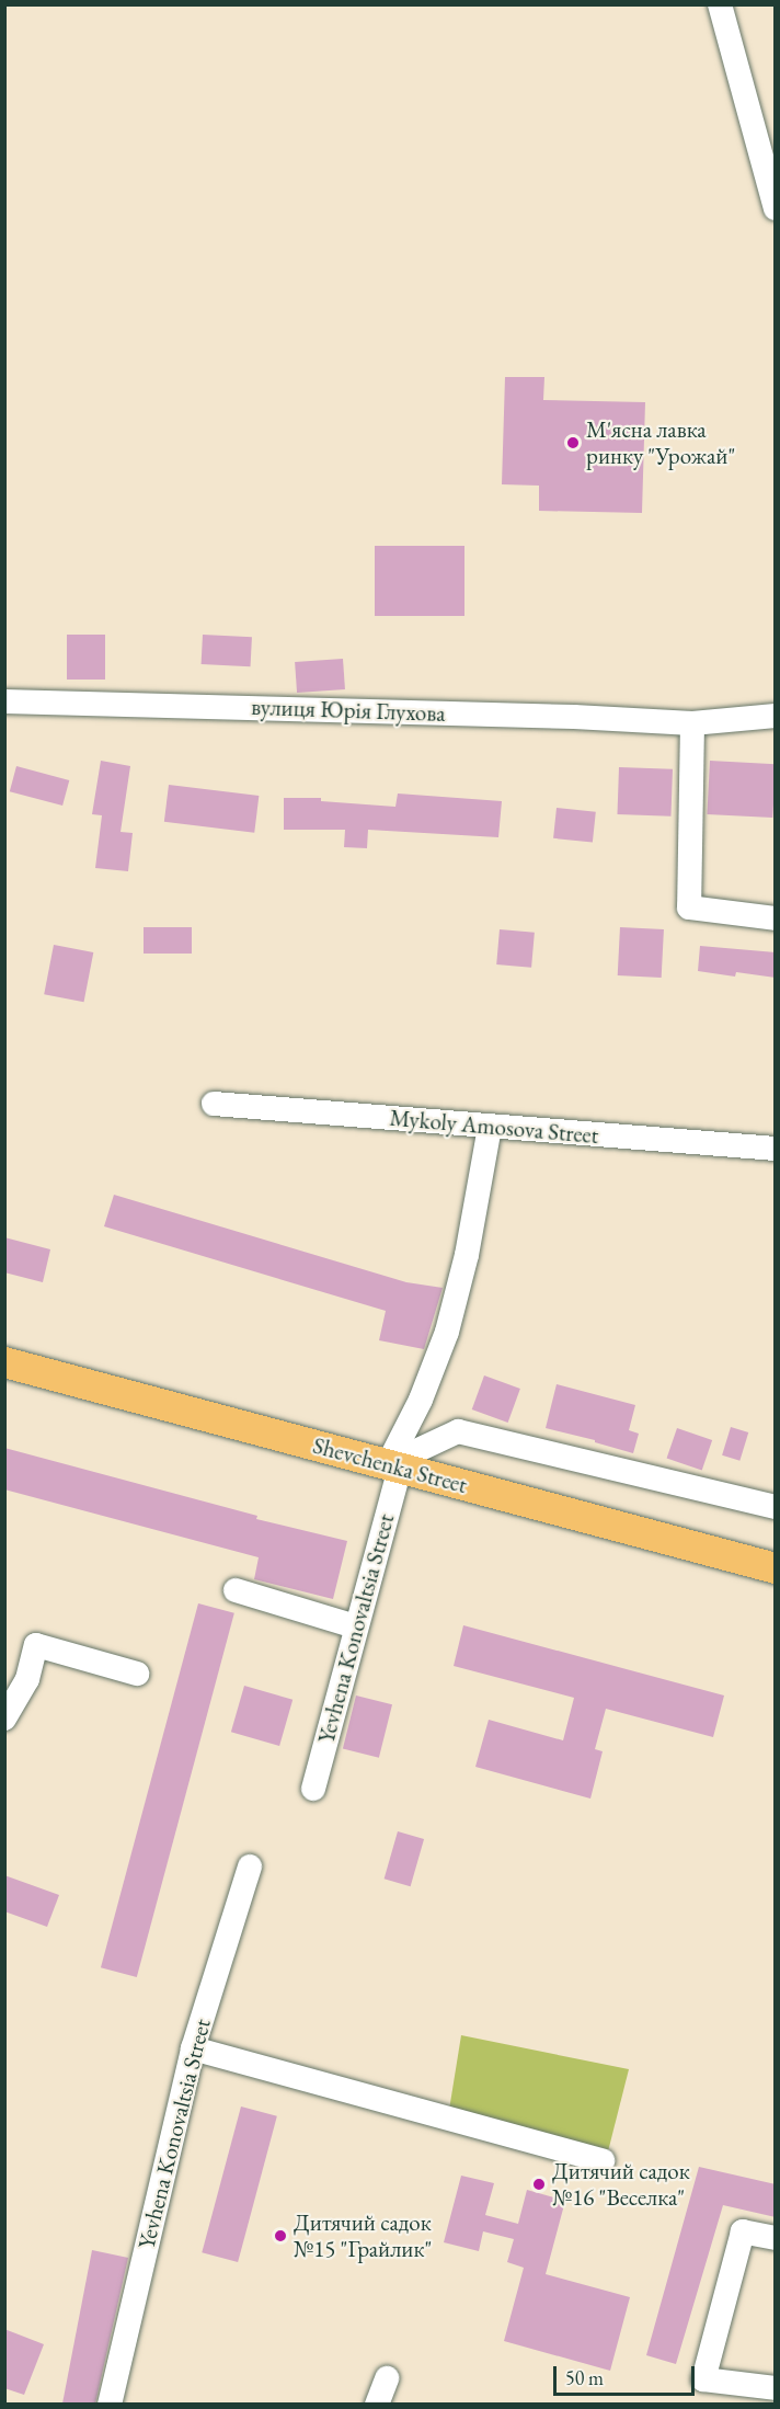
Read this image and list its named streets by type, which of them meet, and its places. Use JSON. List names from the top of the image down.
{
  "streets": {
    "main road": ["Shevchenka Street"],
    "street": ["вулиця Юрія Глухова", "Mykoly Amosova Street", "Yevhena Konovaltsia Street"]
  },
  "crossings": [
    ["Mykoly Amosova Street", "Yevhena Konovaltsia Street"],
    ["Shevchenka Street", "Yevhena Konovaltsia Street"]
  ],
  "places": ["М'ясна лавка ринку \"Урожай\"", "Дитячий садок №16 \"Веселка\"", "Дитячий садок №15 \"Грайлик\""],
  "scale_bar": "50 m"
}
